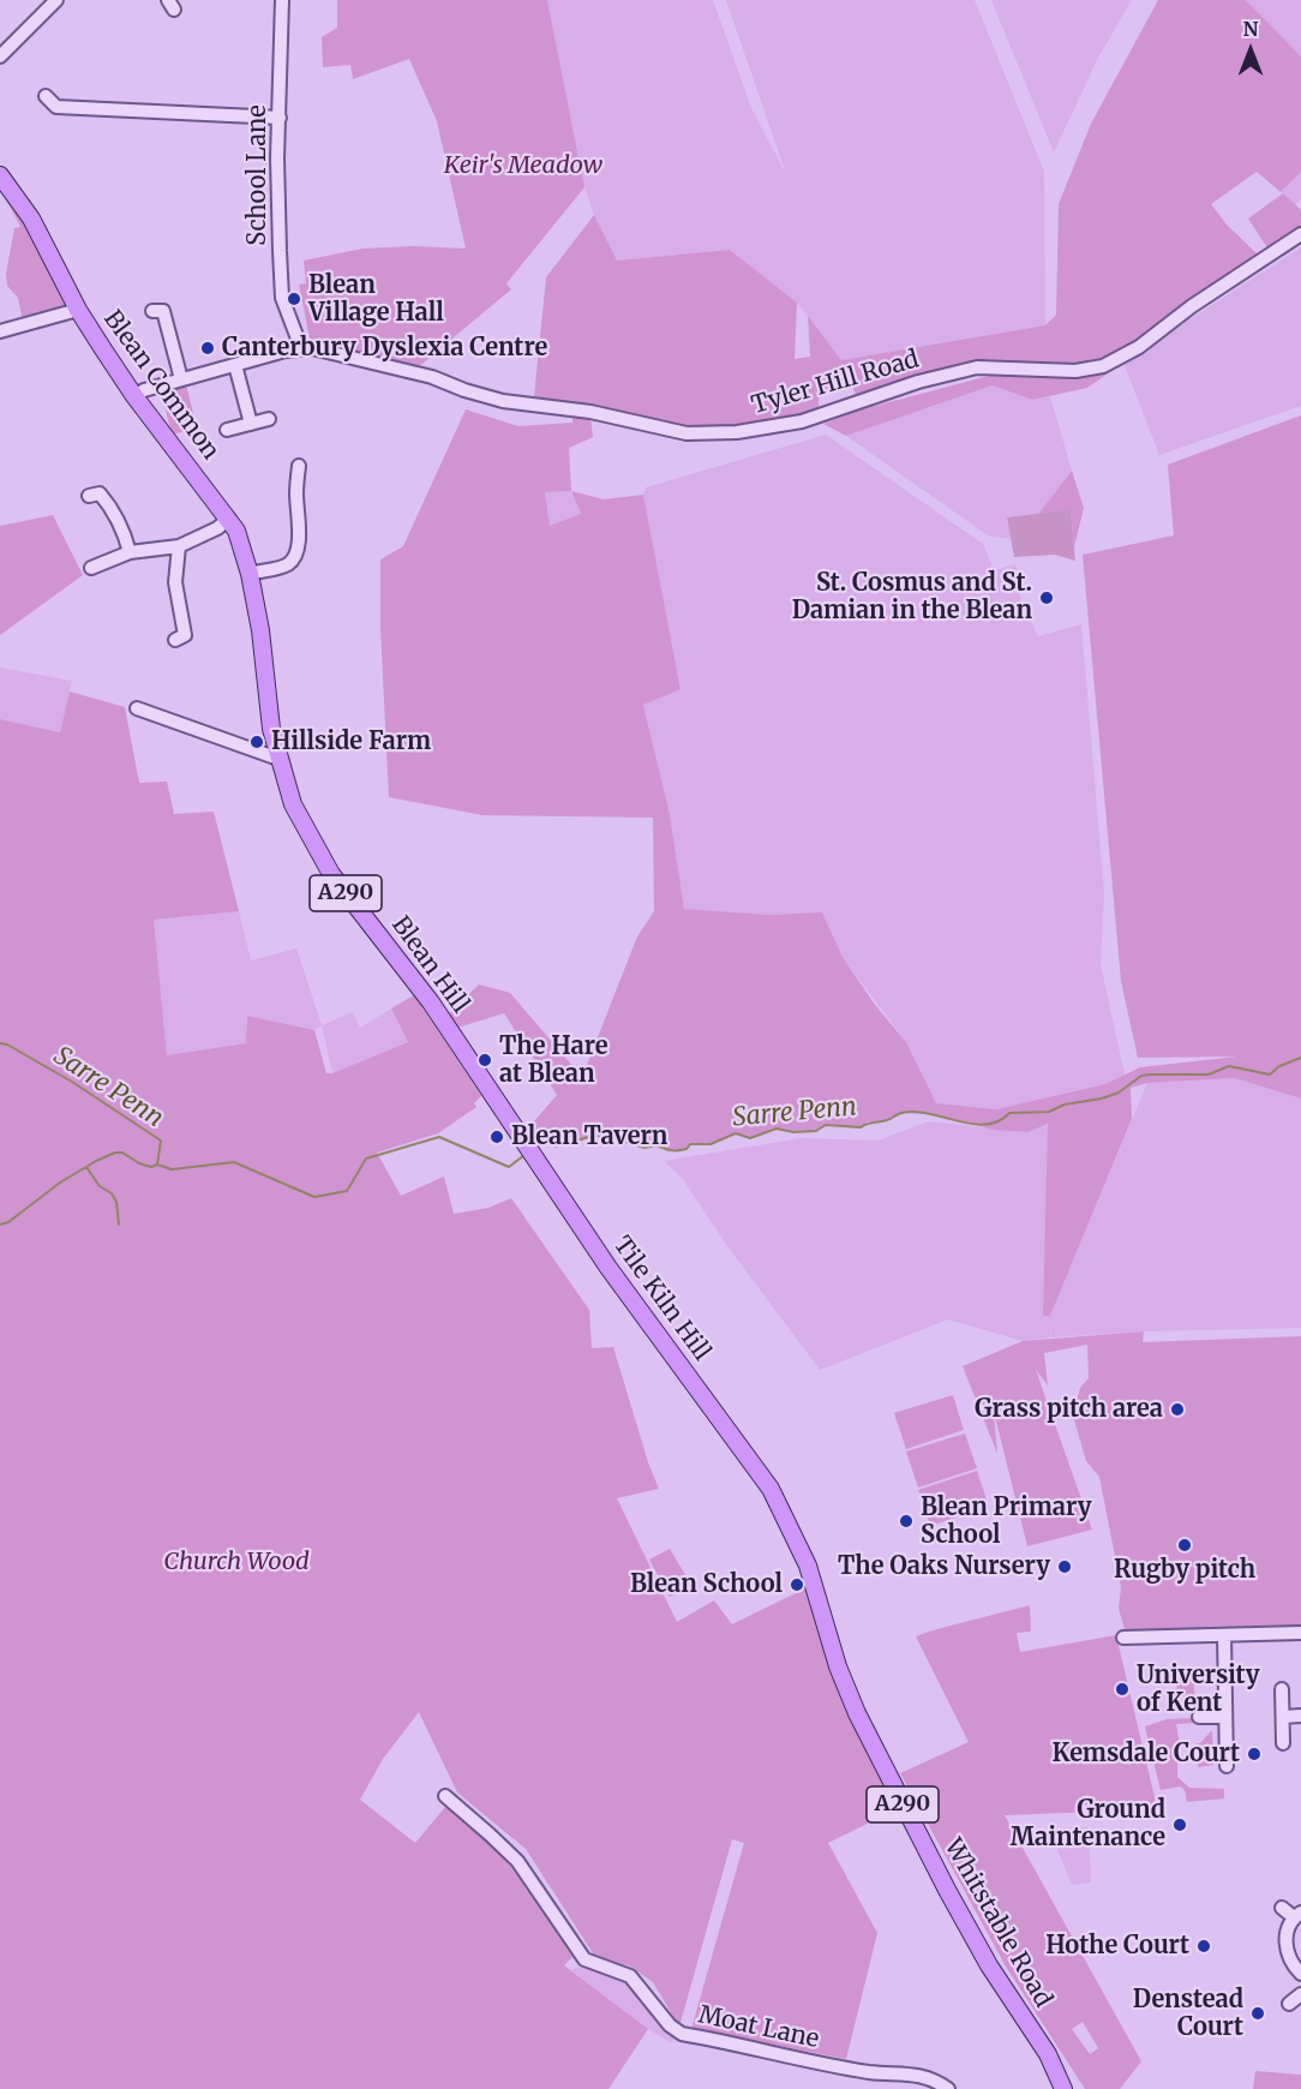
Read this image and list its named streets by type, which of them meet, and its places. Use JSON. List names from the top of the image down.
{
  "streets": {
    "main road": [
      "Blean Common",
      "A290",
      "Blean Hill",
      "Tile Kiln Hill",
      "Whitstable Road"
    ],
    "street": ["School Lane", "Tyler Hill Road", "Moat Lane"]
  },
  "crossings": [
    ["School Lane", "Tyler Hill Road"],
    ["Tyler Hill Road", "Blean Common"],
    ["Blean Common", "Blean Hill"],
    ["Blean Hill", "Tile Kiln Hill"],
    ["Tile Kiln Hill", "Whitstable Road"]
  ],
  "water": ["Sarre Penn"],
  "parks": ["Keir's Meadow", "Church Wood"],
  "places": [
    "Blean Village Hall",
    "Canterbury Dyslexia Centre",
    "St. Cosmus and St. Damian in the Blean",
    "Hillside Farm",
    "The Hare at Blean",
    "Blean Tavern",
    "Grass pitch area",
    "Blean Primary School",
    "Rugby pitch",
    "The Oaks Nursery",
    "Blean School",
    "University of Kent",
    "Kemsdale Court",
    "Ground Maintenance",
    "Hothe Court",
    "Denstead Court"
  ],
  "north": "top"
}
